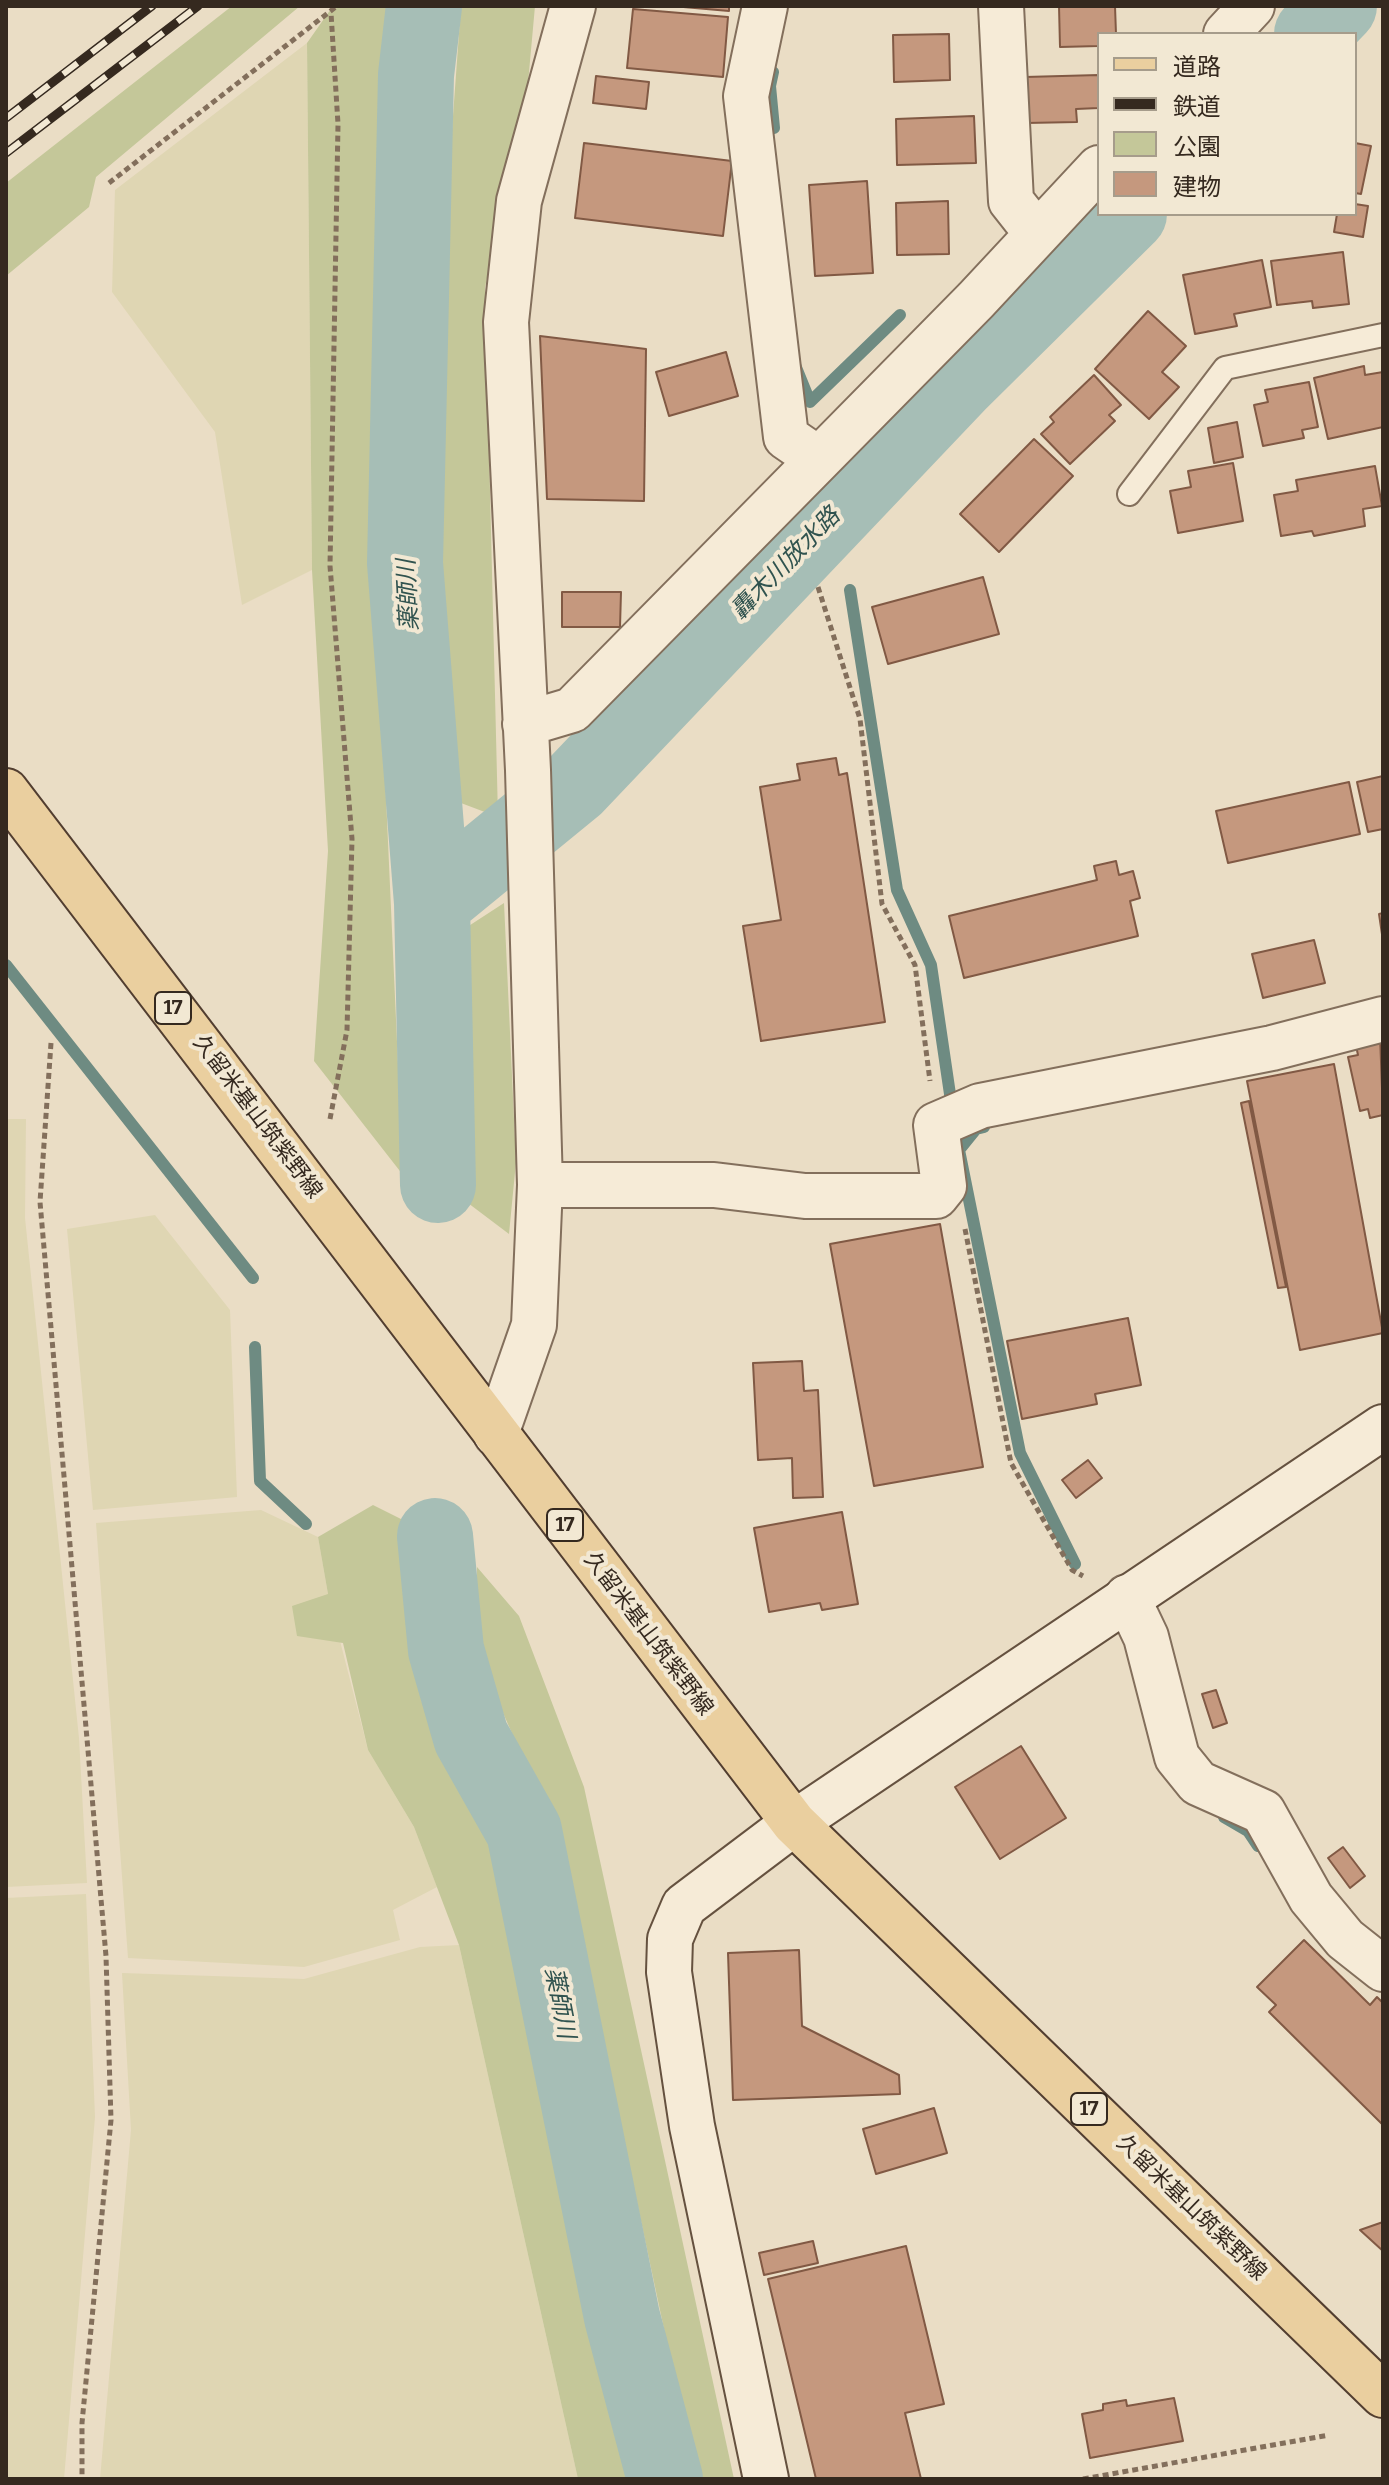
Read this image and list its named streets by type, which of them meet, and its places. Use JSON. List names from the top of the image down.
{
  "streets": {
    "main road": ["17", "久留米基山筑紫野線"]
  },
  "water": ["轟木川放水路", "薬師川"],
  "legend": [
    "道路",
    "鉄道",
    "公園",
    "建物"
  ]
}
